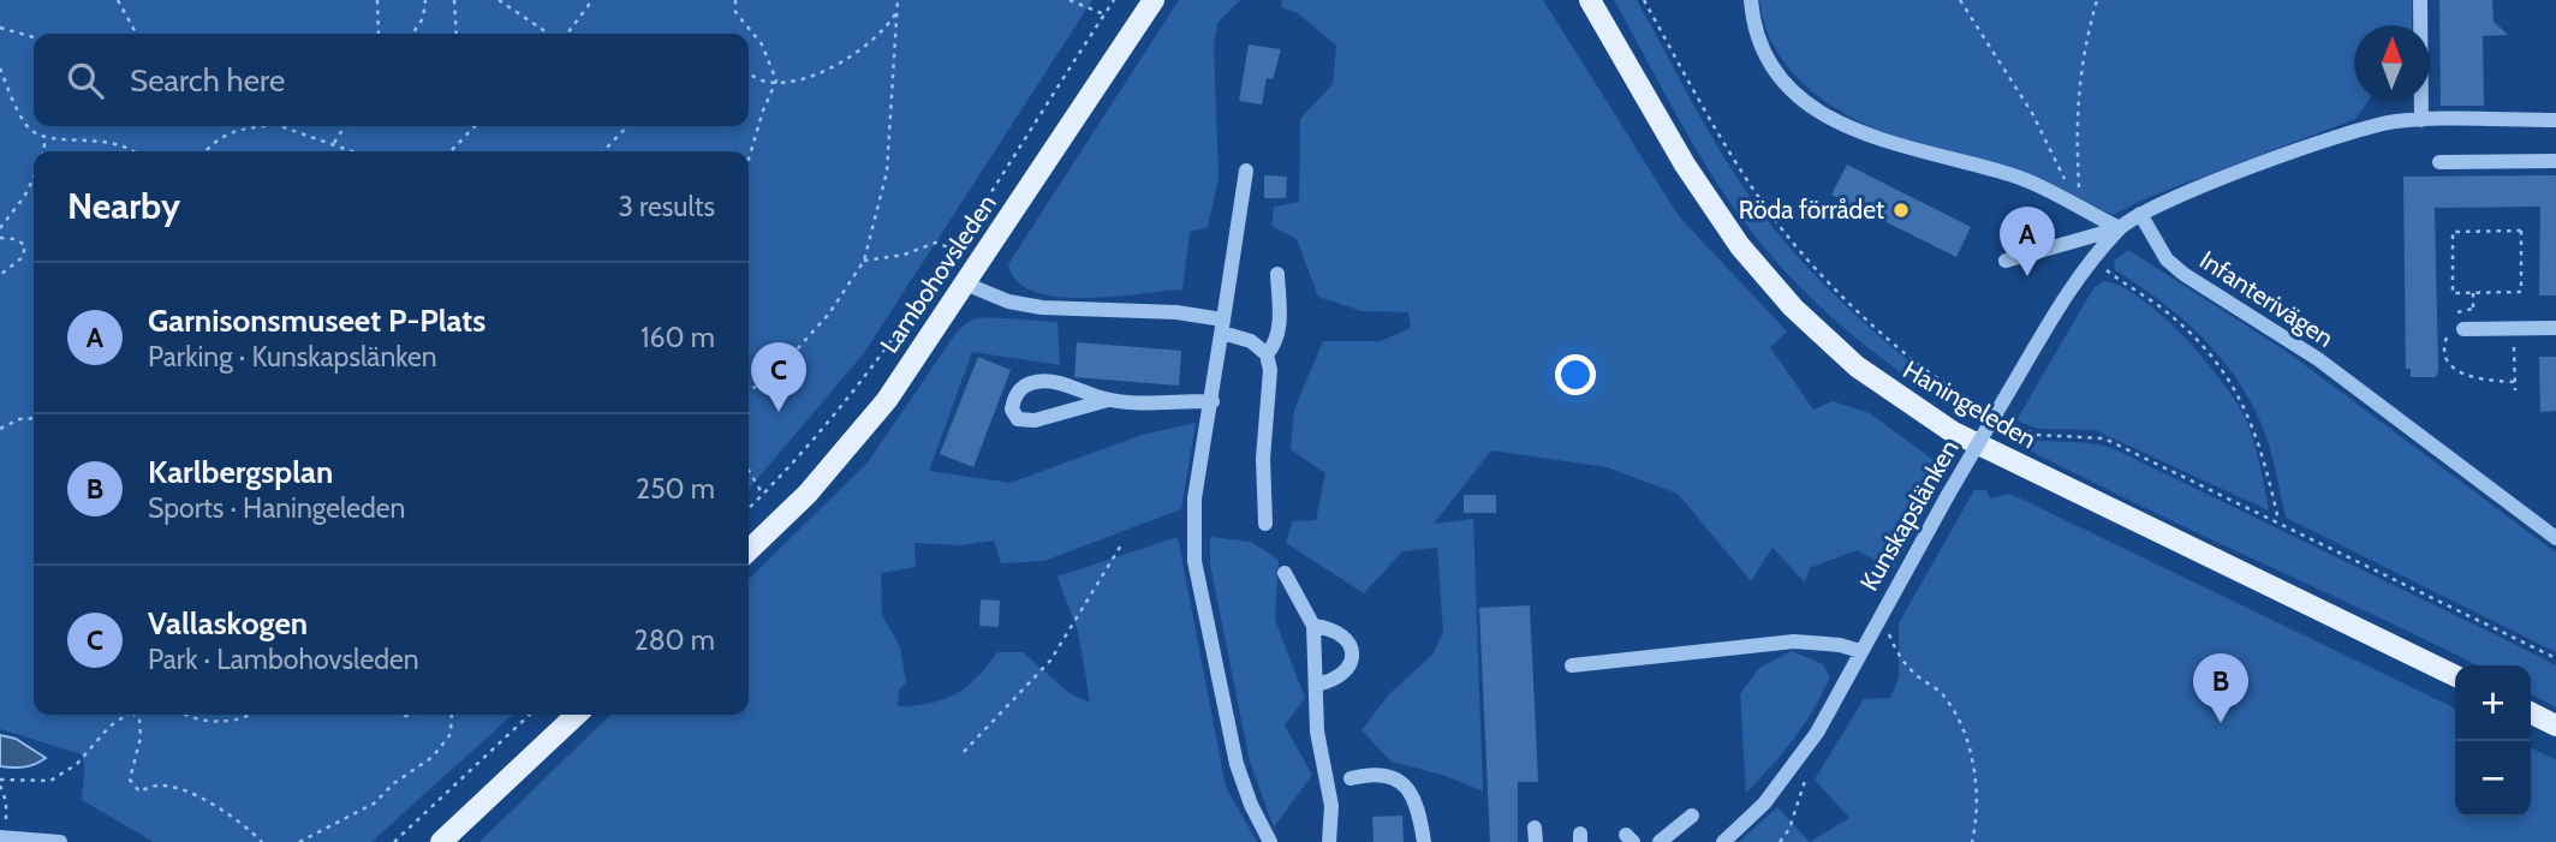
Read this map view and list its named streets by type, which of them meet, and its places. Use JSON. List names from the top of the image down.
{
  "streets": {
    "main road": ["Lambohovsleden", "Haningeleden"],
    "street": ["Infanterivägen", "Kunskapslänken"]
  },
  "crossings": [
    ["Infanterivägen", "Kunskapslänken"]
  ],
  "places": ["Röda förrådet"],
  "north": "top",
  "page": {
    "search": "Search here",
    "heading": ["Nearby", "3 results"],
    "pins": ["A", "C", "B"],
    "list": [
      {
        "mark": "A",
        "name": "Garnisonsmuseet P-Plats",
        "note": "Parking · Kunskapslänken",
        "value": "160 m"
      },
      {
        "mark": "B",
        "name": "Karlbergsplan",
        "note": "Sports · Haningeleden",
        "value": "250 m"
      },
      {
        "mark": "C",
        "name": "Vallaskogen",
        "note": "Park · Lambohovsleden",
        "value": "280 m"
      }
    ],
    "map_buttons": ["+", "−"]
  }
}
